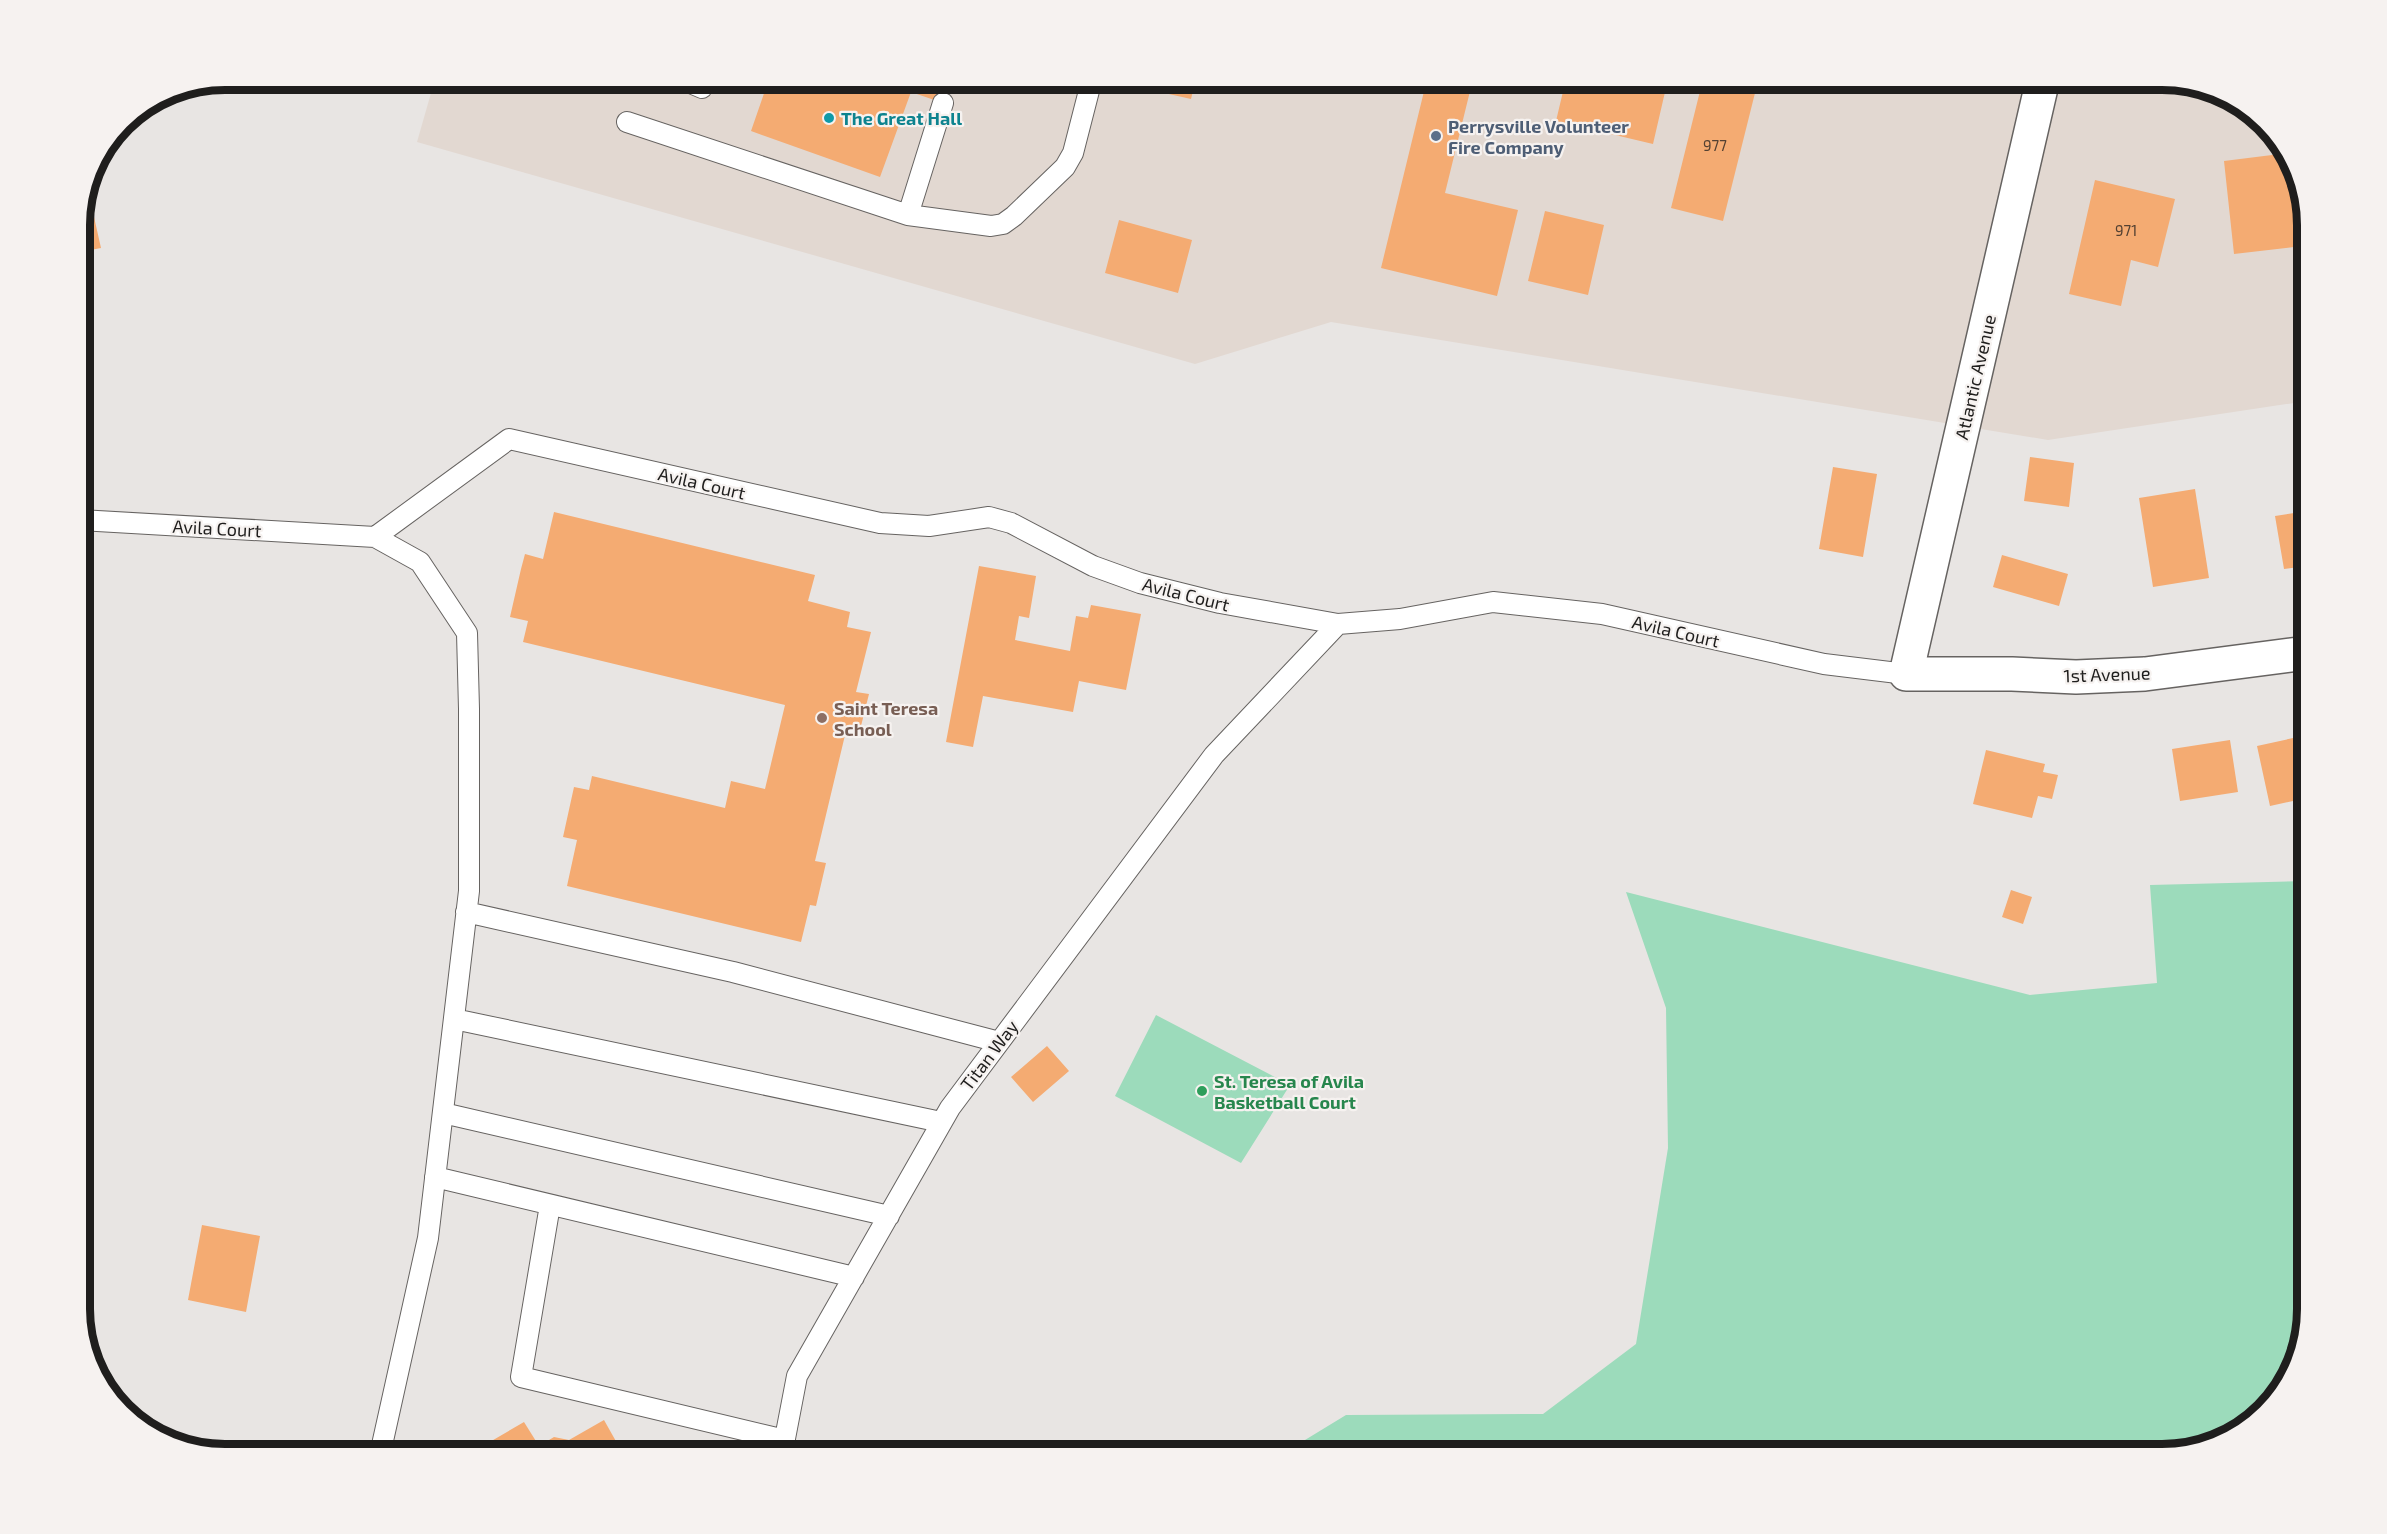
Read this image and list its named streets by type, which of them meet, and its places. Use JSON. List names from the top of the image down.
{
  "streets": {
    "street": ["Atlantic Avenue", "1st Avenue"],
    "lane": ["Avila Court", "Titan Way"]
  },
  "crossings": [
    ["Atlantic Avenue", "Avila Court"],
    ["Atlantic Avenue", "1st Avenue"],
    ["Avila Court", "1st Avenue"],
    ["Avila Court", "Titan Way"]
  ],
  "places": [
    "The Great Hall",
    "Perrysville Volunteer Fire Company",
    "Saint Teresa School",
    "St. Teresa of Avila Basketball Court"
  ],
  "house_numbers": ["977", "971"]
}
